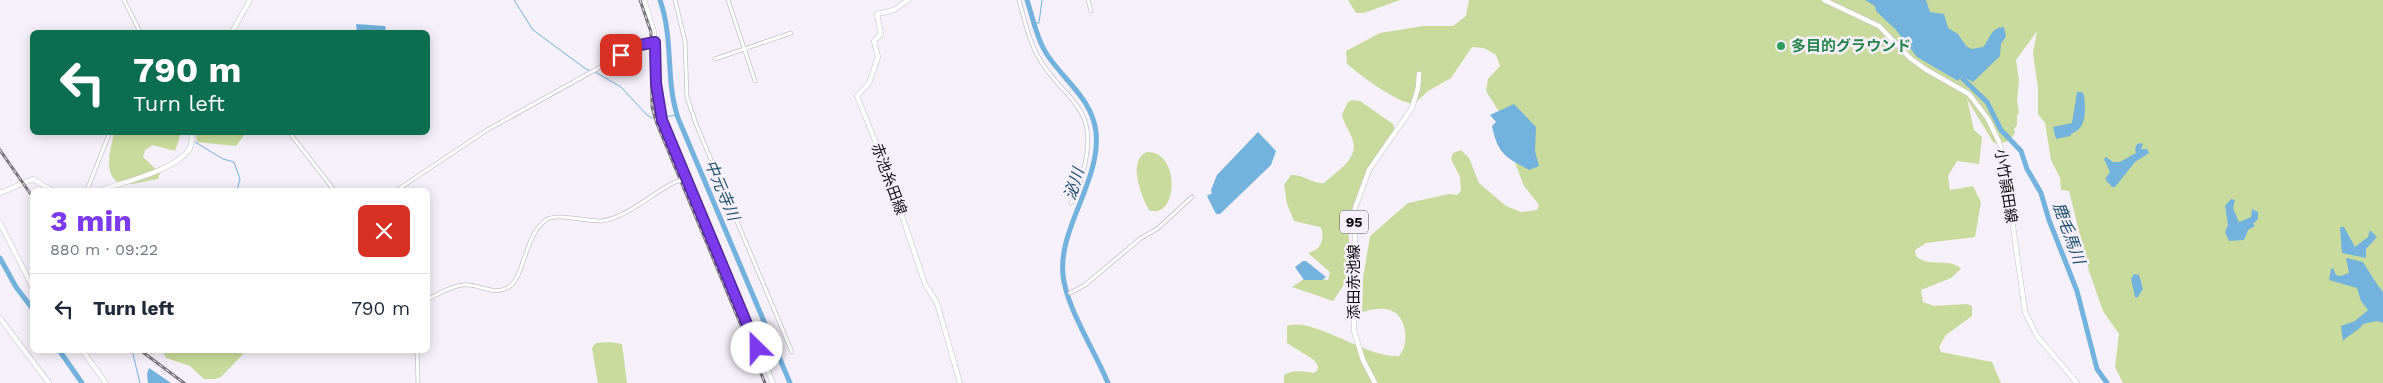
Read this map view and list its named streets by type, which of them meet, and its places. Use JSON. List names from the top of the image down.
{
  "streets": {
    "main road": [
      "赤池糸田線",
      "小竹頴田線",
      "95",
      "添田赤池線"
    ]
  },
  "water": ["泌川", "中元寺川", "鹿毛馬川"],
  "places": ["多目的グラウンド"],
  "page": {
    "turn": ["790 m", "Turn left"],
    "heading": ["3 min", "880 m · 09:22"],
    "list": [
      {
        "name": "Turn left",
        "value": "790 m"
      }
    ]
  }
}
